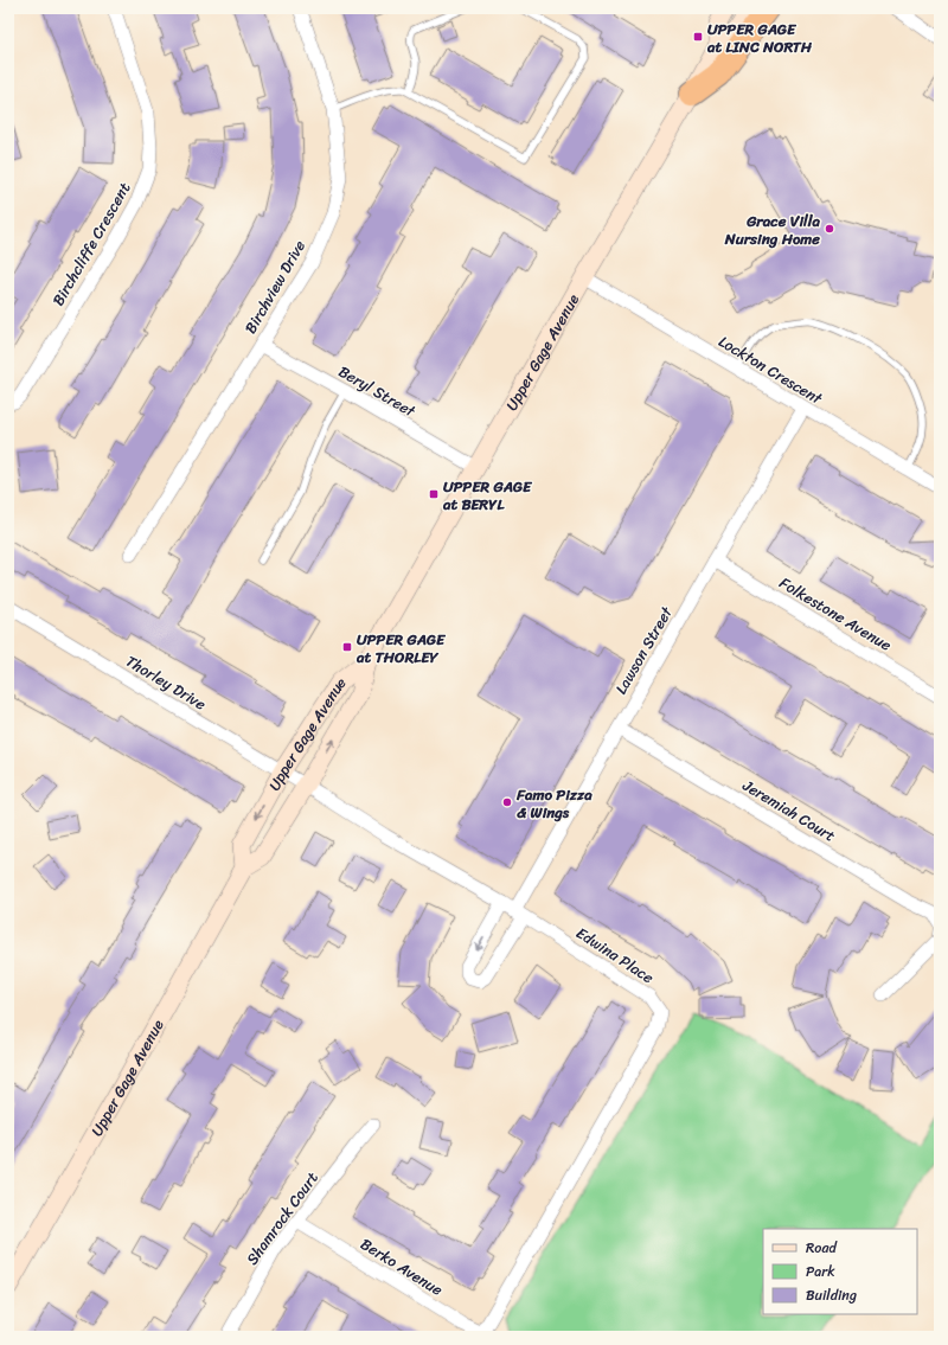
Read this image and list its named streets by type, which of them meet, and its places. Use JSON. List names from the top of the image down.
{
  "streets": {
    "main road": ["Upper Gage Avenue"],
    "street": [
      "Birchcliffe Crescent",
      "Birchview Drive",
      "Lockton Crescent",
      "Beryl Street",
      "Folkestone Avenue",
      "Lawson Street",
      "Thorley Drive",
      "Jeremiah Court",
      "Edwina Place",
      "Shamrock Court",
      "Berko Avenue"
    ]
  },
  "crossings": [
    ["Birchview Drive", "Beryl Street"],
    ["Upper Gage Avenue", "Lockton Crescent"],
    ["Upper Gage Avenue", "Beryl Street"],
    ["Upper Gage Avenue", "Thorley Drive"],
    ["Upper Gage Avenue", "Edwina Place"],
    ["Lockton Crescent", "Lawson Street"],
    ["Folkestone Avenue", "Lawson Street"],
    ["Lawson Street", "Jeremiah Court"],
    ["Lawson Street", "Edwina Place"],
    ["Thorley Drive", "Edwina Place"],
    ["Edwina Place", "Berko Avenue"],
    ["Shamrock Court", "Berko Avenue"]
  ],
  "places": {
    "transit": ["UPPER GAGE at LINC NORTH", "UPPER GAGE at BERYL", "UPPER GAGE at THORLEY"],
    "other": ["Grace Villa Nursing Home", "Famo Pizza & Wings"]
  },
  "legend": ["Road", "Park", "Building"]
}
